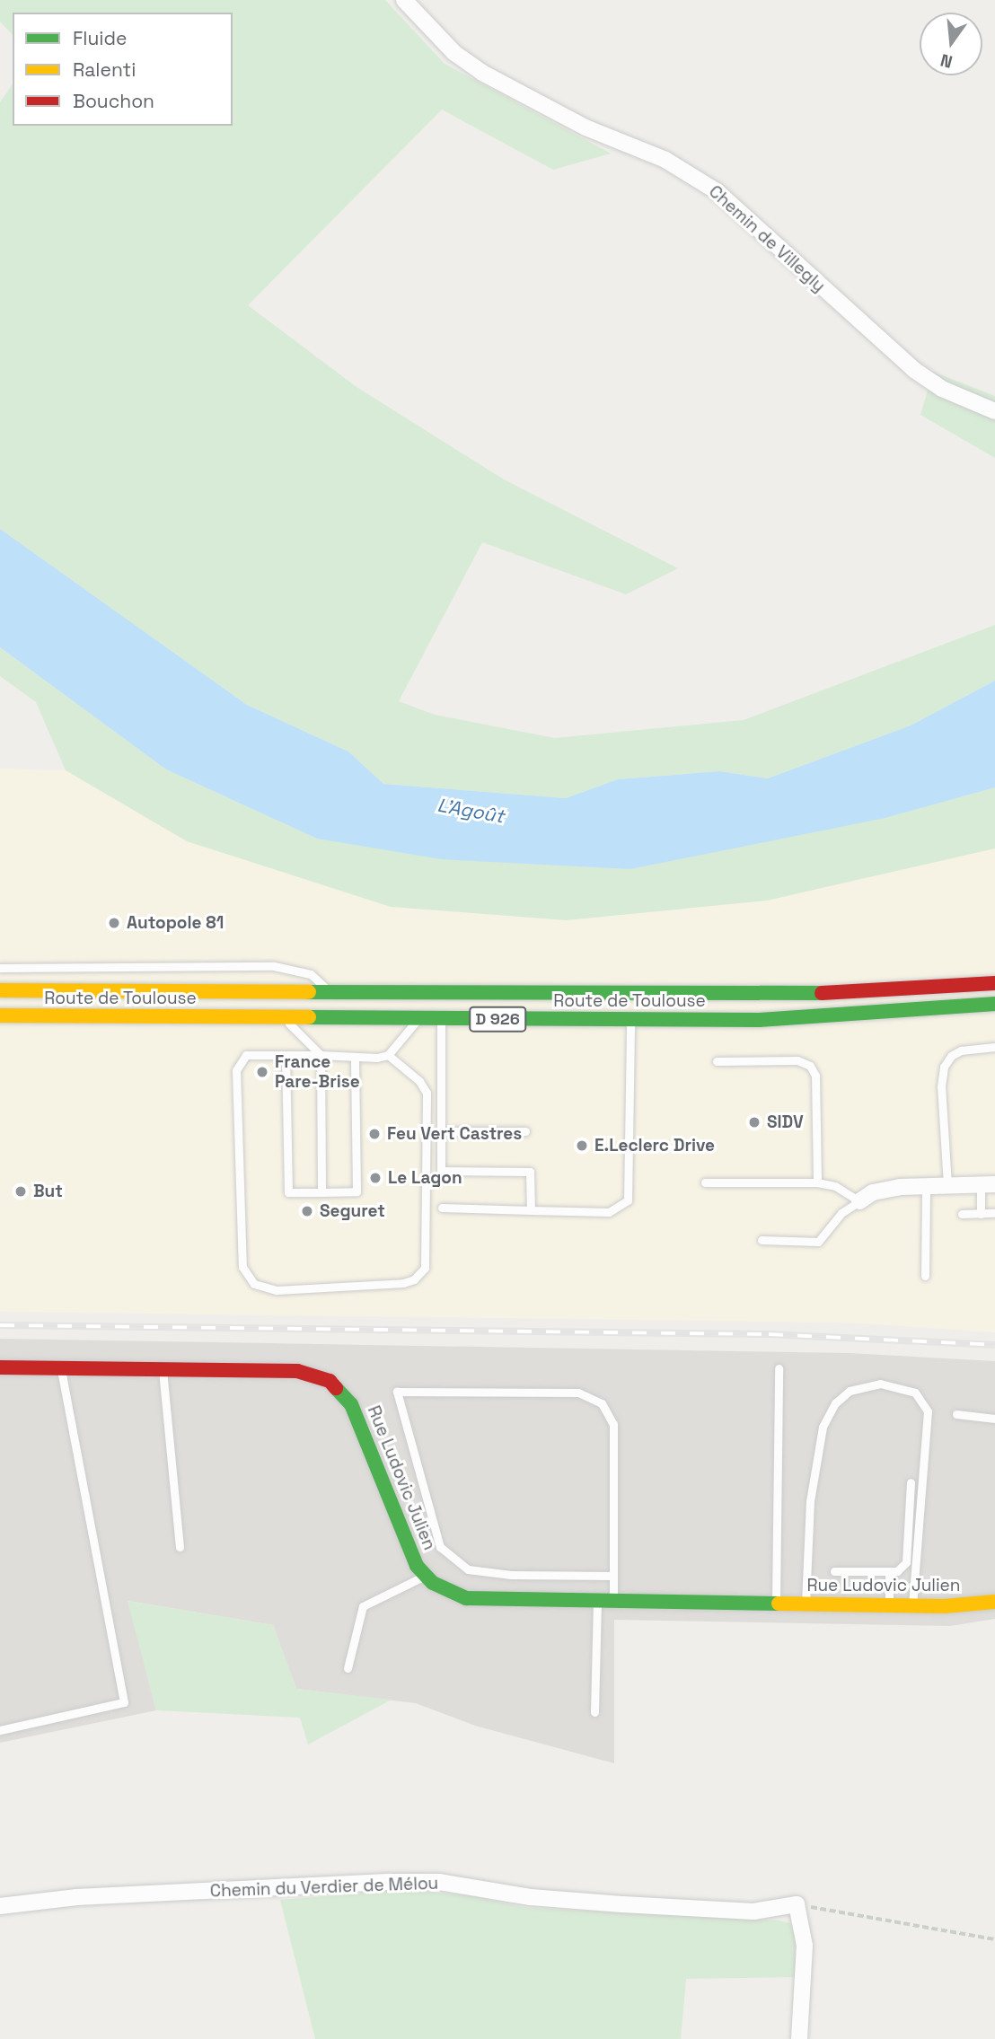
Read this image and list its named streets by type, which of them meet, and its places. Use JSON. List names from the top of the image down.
{
  "streets": {
    "main road": ["Route de Toulouse", "D 926", "Rue Ludovic Julien"],
    "street": ["Chemin de Villegly", "Chemin du Verdier de Mélou"]
  },
  "water": ["L'Agoût"],
  "places": [
    "Autopole 81",
    "France Pare-Brise",
    "SIDV",
    "Feu Vert Castres",
    "E.Leclerc Drive",
    "Le Lagon",
    "But",
    "Seguret"
  ],
  "legend": ["Fluide", "Ralenti", "Bouchon"],
  "north": "bottom"
}
